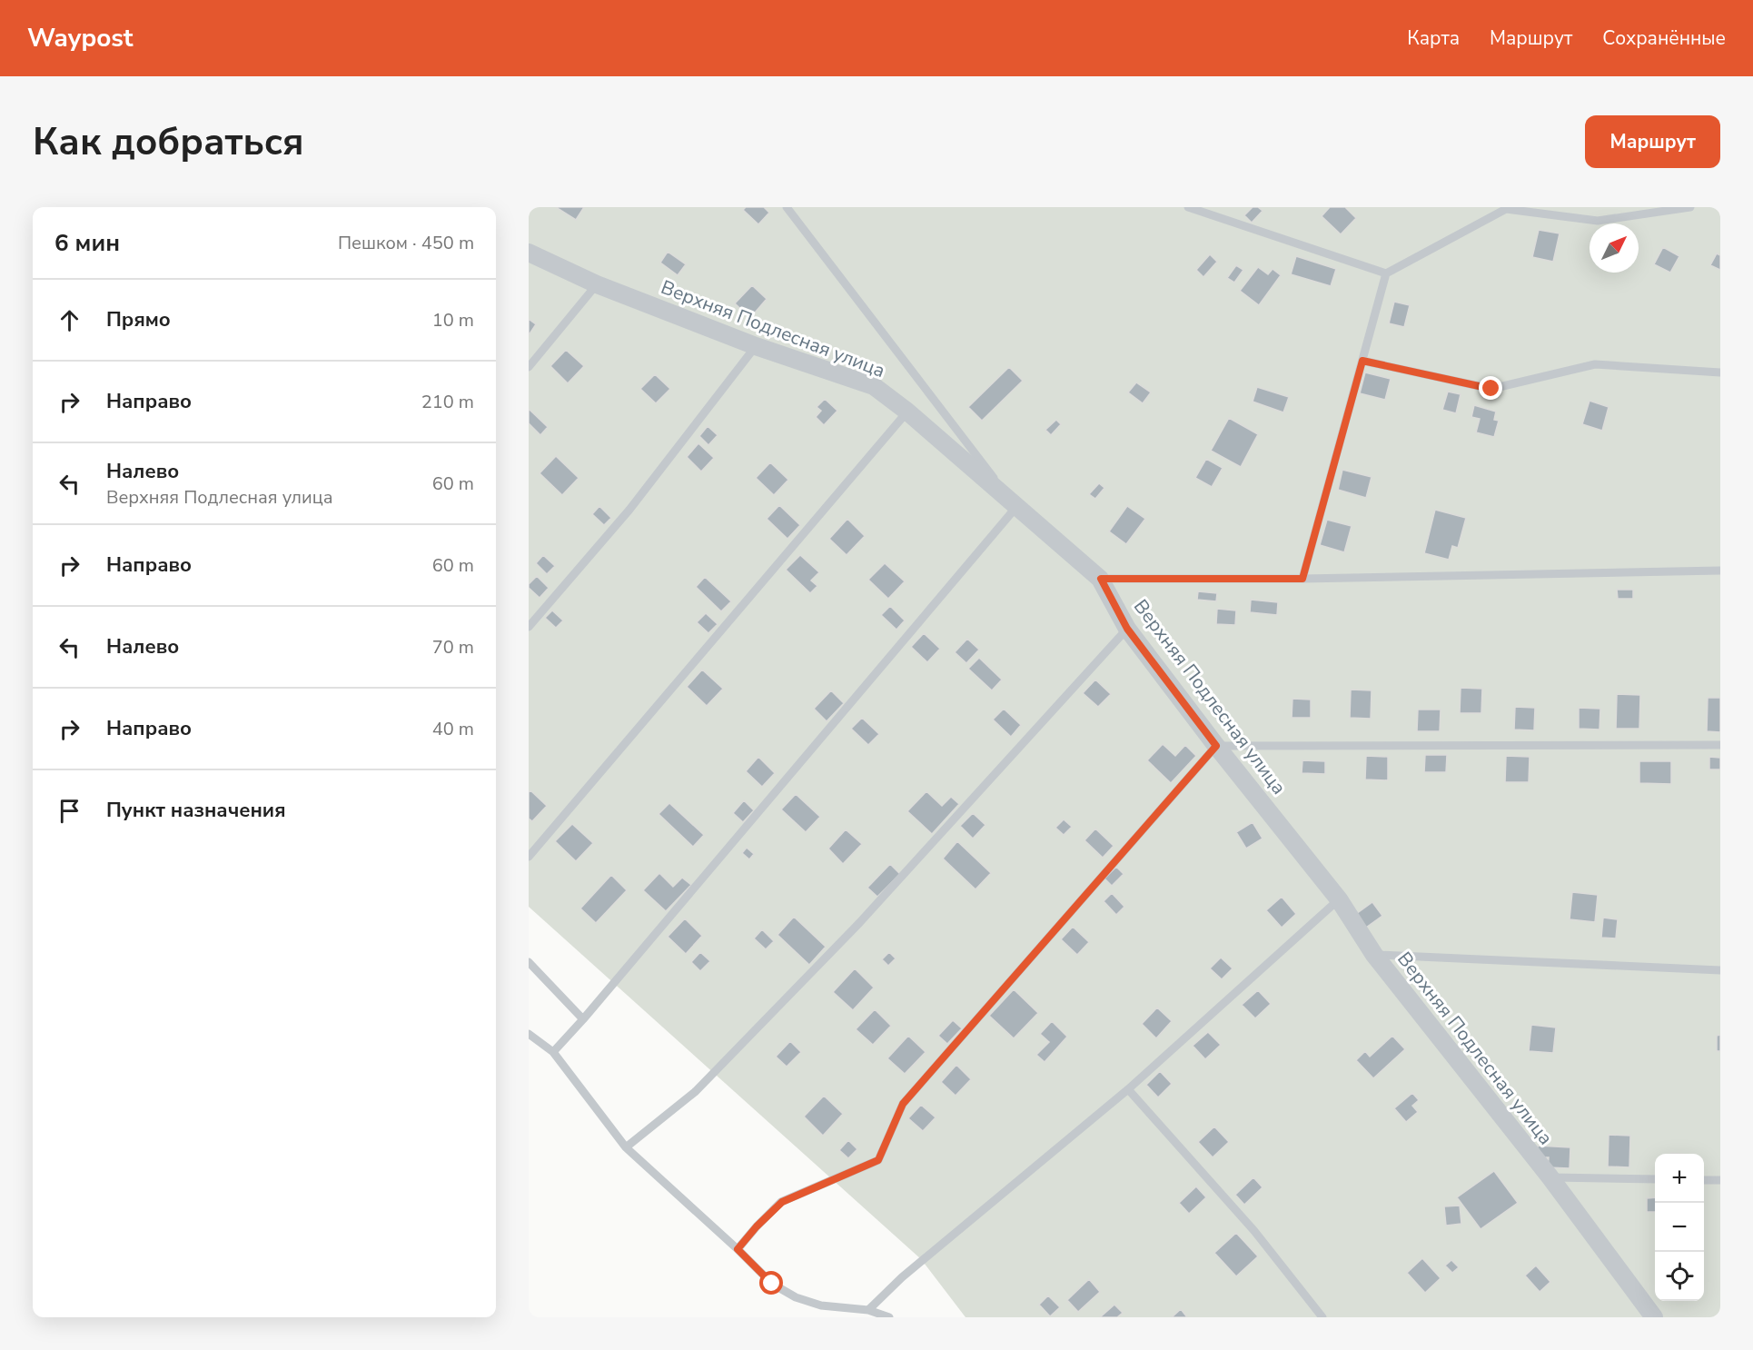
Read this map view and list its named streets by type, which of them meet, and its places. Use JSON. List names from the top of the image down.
{
  "streets": {
    "street": ["Верхняя Подлесная улица"]
  },
  "north": "top right",
  "page": {
    "header": "Waypost",
    "nav": ["Карта", "Маршрут", "Сохранённые"],
    "buttons": "Маршрут",
    "title": "Как добраться",
    "heading": ["6 мин", "Пешком · 450 m"],
    "list": [
      ["Прямо", "10 m"],
      ["Направо", "210 m"],
      ["Налево", "Верхняя Подлесная улица", "60 m"],
      ["Направо", "60 m"],
      ["Налево", "70 m"],
      ["Направо", "40 m"],
      "Пункт назначения"
    ],
    "map_buttons": ["+", "−"]
  }
}
